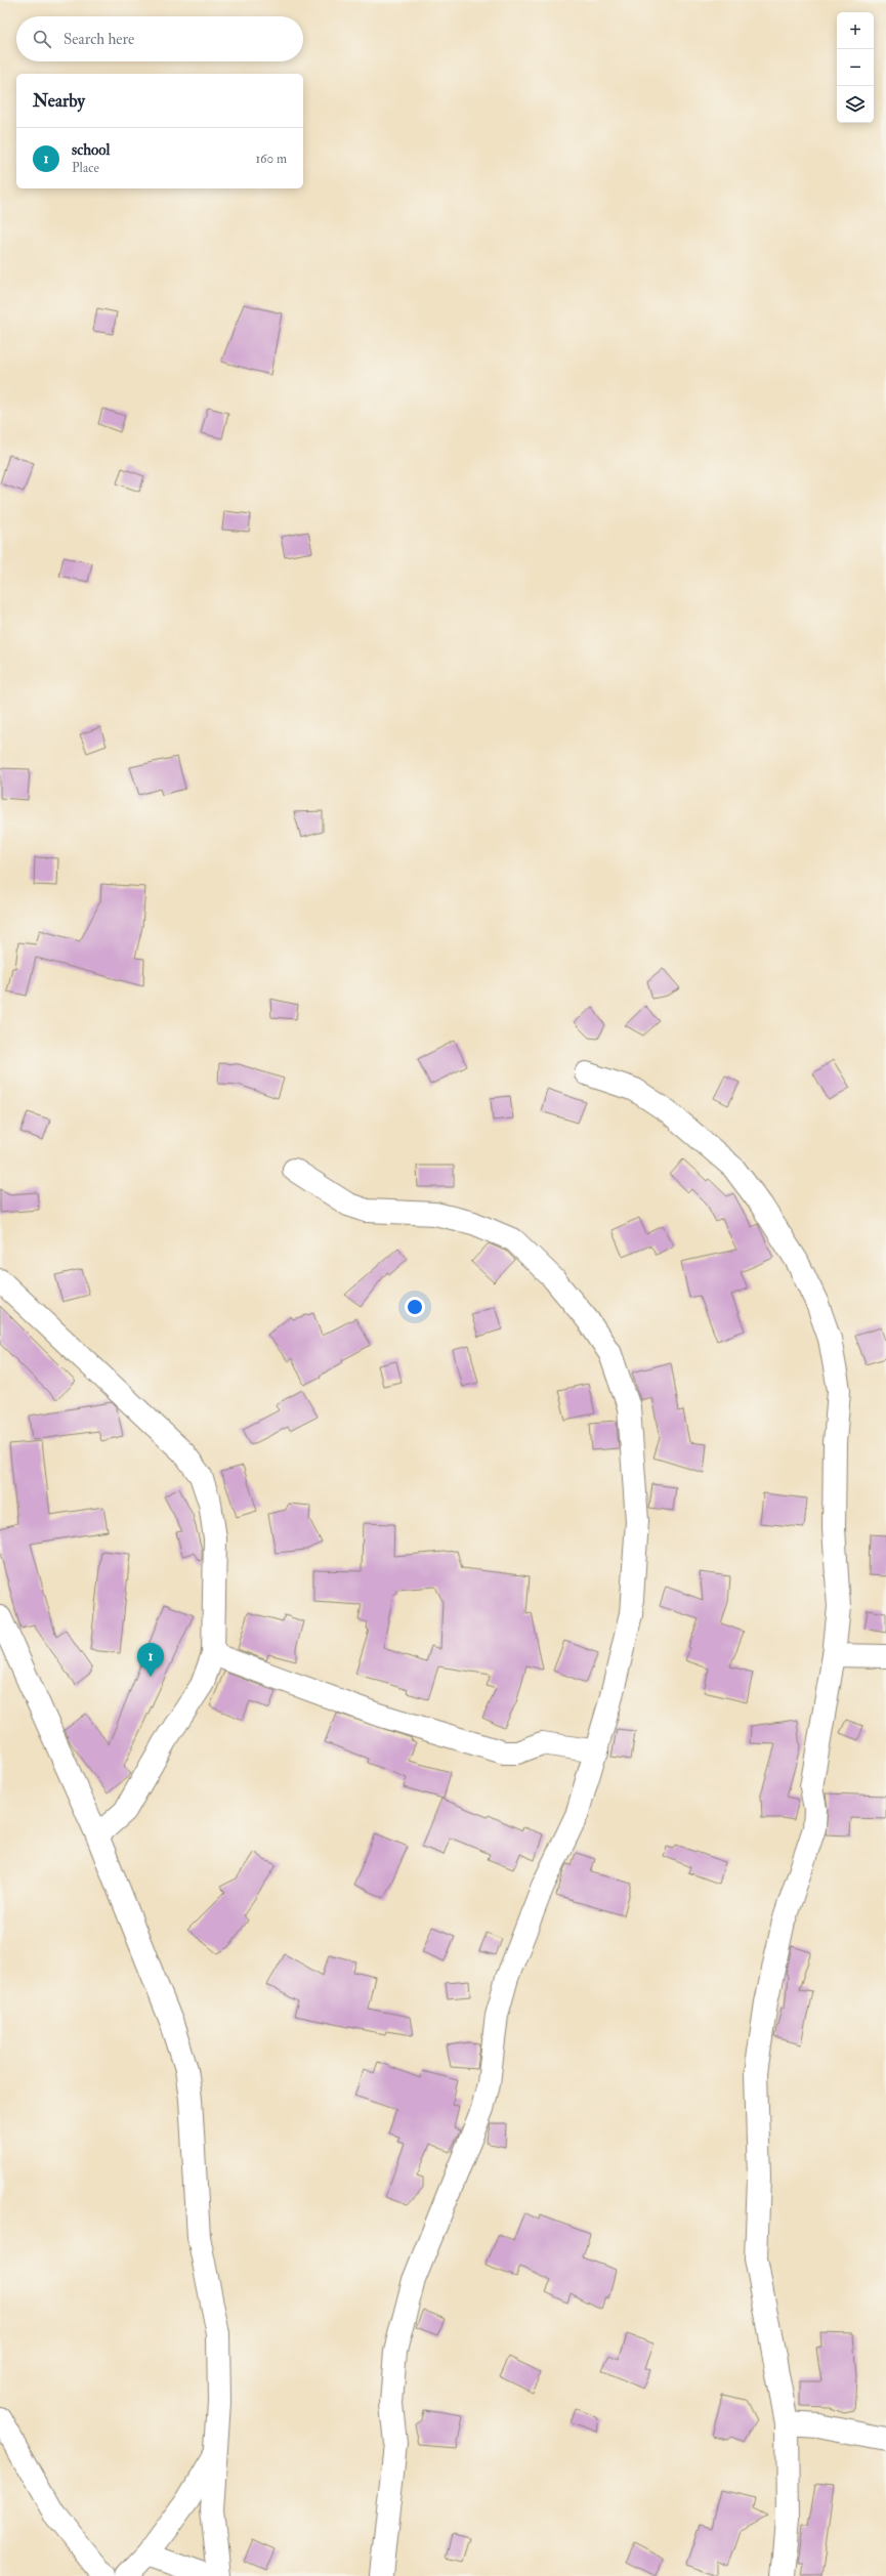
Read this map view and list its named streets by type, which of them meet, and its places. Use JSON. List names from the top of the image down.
{
  "page": {
    "map_buttons": ["+", "−"],
    "search": "Search here",
    "heading": "Nearby",
    "list": [
      {
        "mark": "1",
        "name": "school",
        "note": "Place",
        "value": "160 m"
      }
    ],
    "pins": "1"
  }
}
